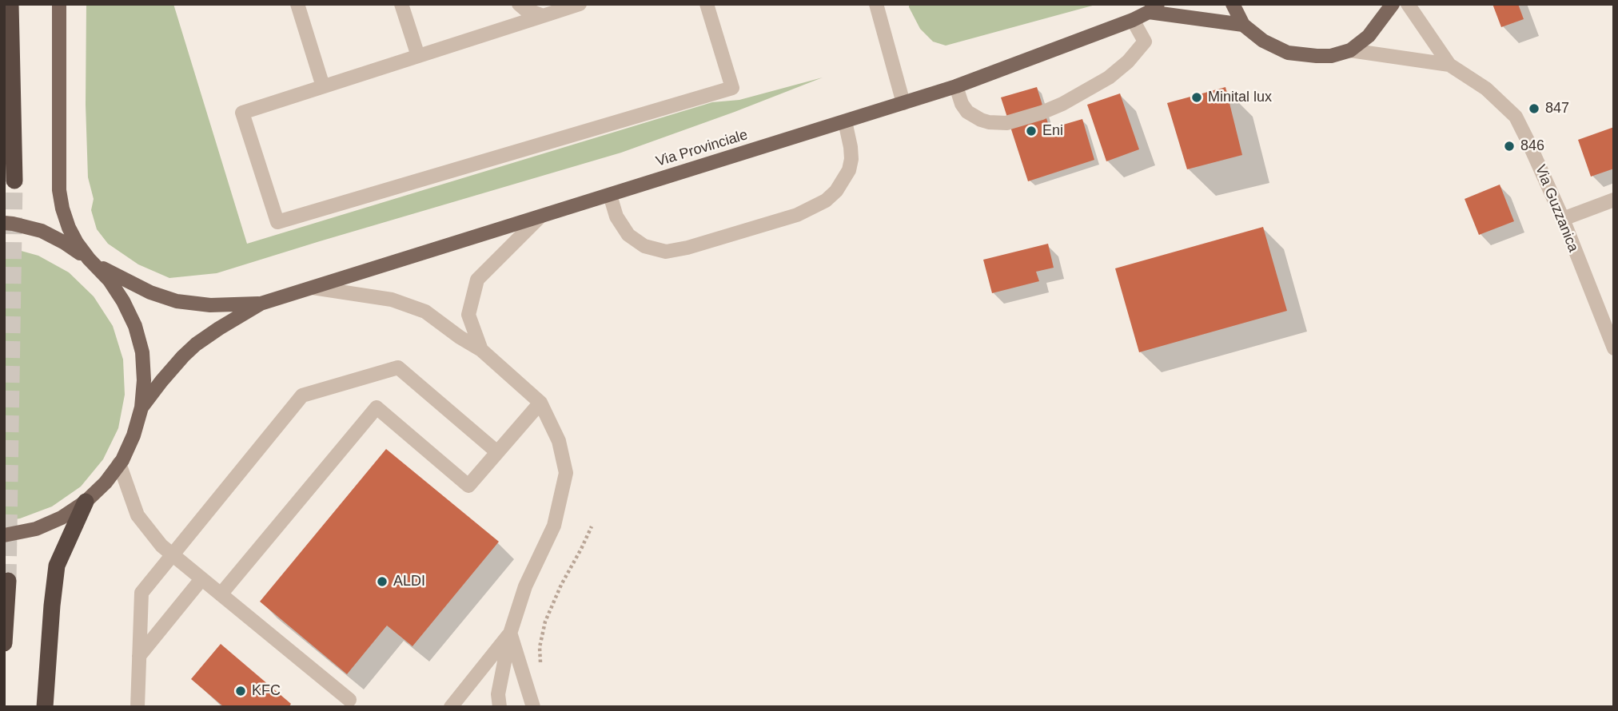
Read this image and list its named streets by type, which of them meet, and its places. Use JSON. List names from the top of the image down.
{
  "streets": {
    "main road": ["Via Provinciale"],
    "street": ["Via Guzzanica"]
  },
  "crossings": [
    ["Via Provinciale", "Via Guzzanica"]
  ],
  "places": [
    "Minital lux",
    "847",
    "Eni",
    "846",
    "ALDI",
    "KFC"
  ]
}
